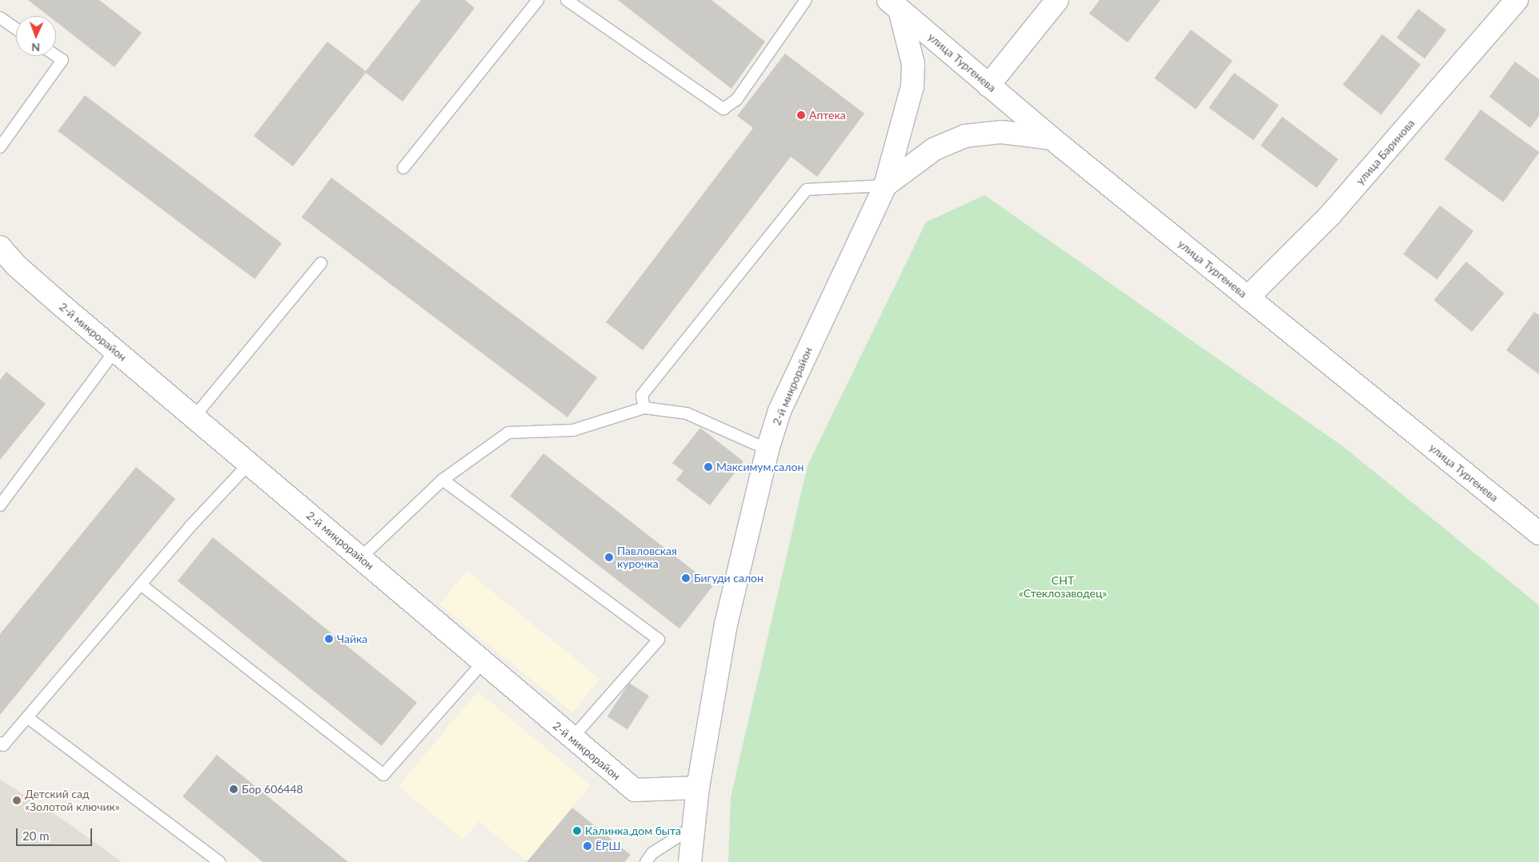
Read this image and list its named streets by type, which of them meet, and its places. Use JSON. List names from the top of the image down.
{
  "streets": {
    "street": ["улица Тургенева", "улица Баринова", "2-й микрорайон"]
  },
  "crossings": [
    ["улица Тургенева", "улица Баринова"],
    ["улица Тургенева", "2-й микрорайон"]
  ],
  "parks": ["СНТ «Стеклозаводец»"],
  "places": [
    "Аптека",
    "Максимум,салон",
    "Павловская курочка",
    "Бигуди салон",
    "Чайка",
    "Бор 606448",
    "Детский сад «Золотой ключик»",
    "Калинка,дом быта",
    "ЁРШ"
  ],
  "scale_bar": "20 m",
  "north": "bottom"
}
